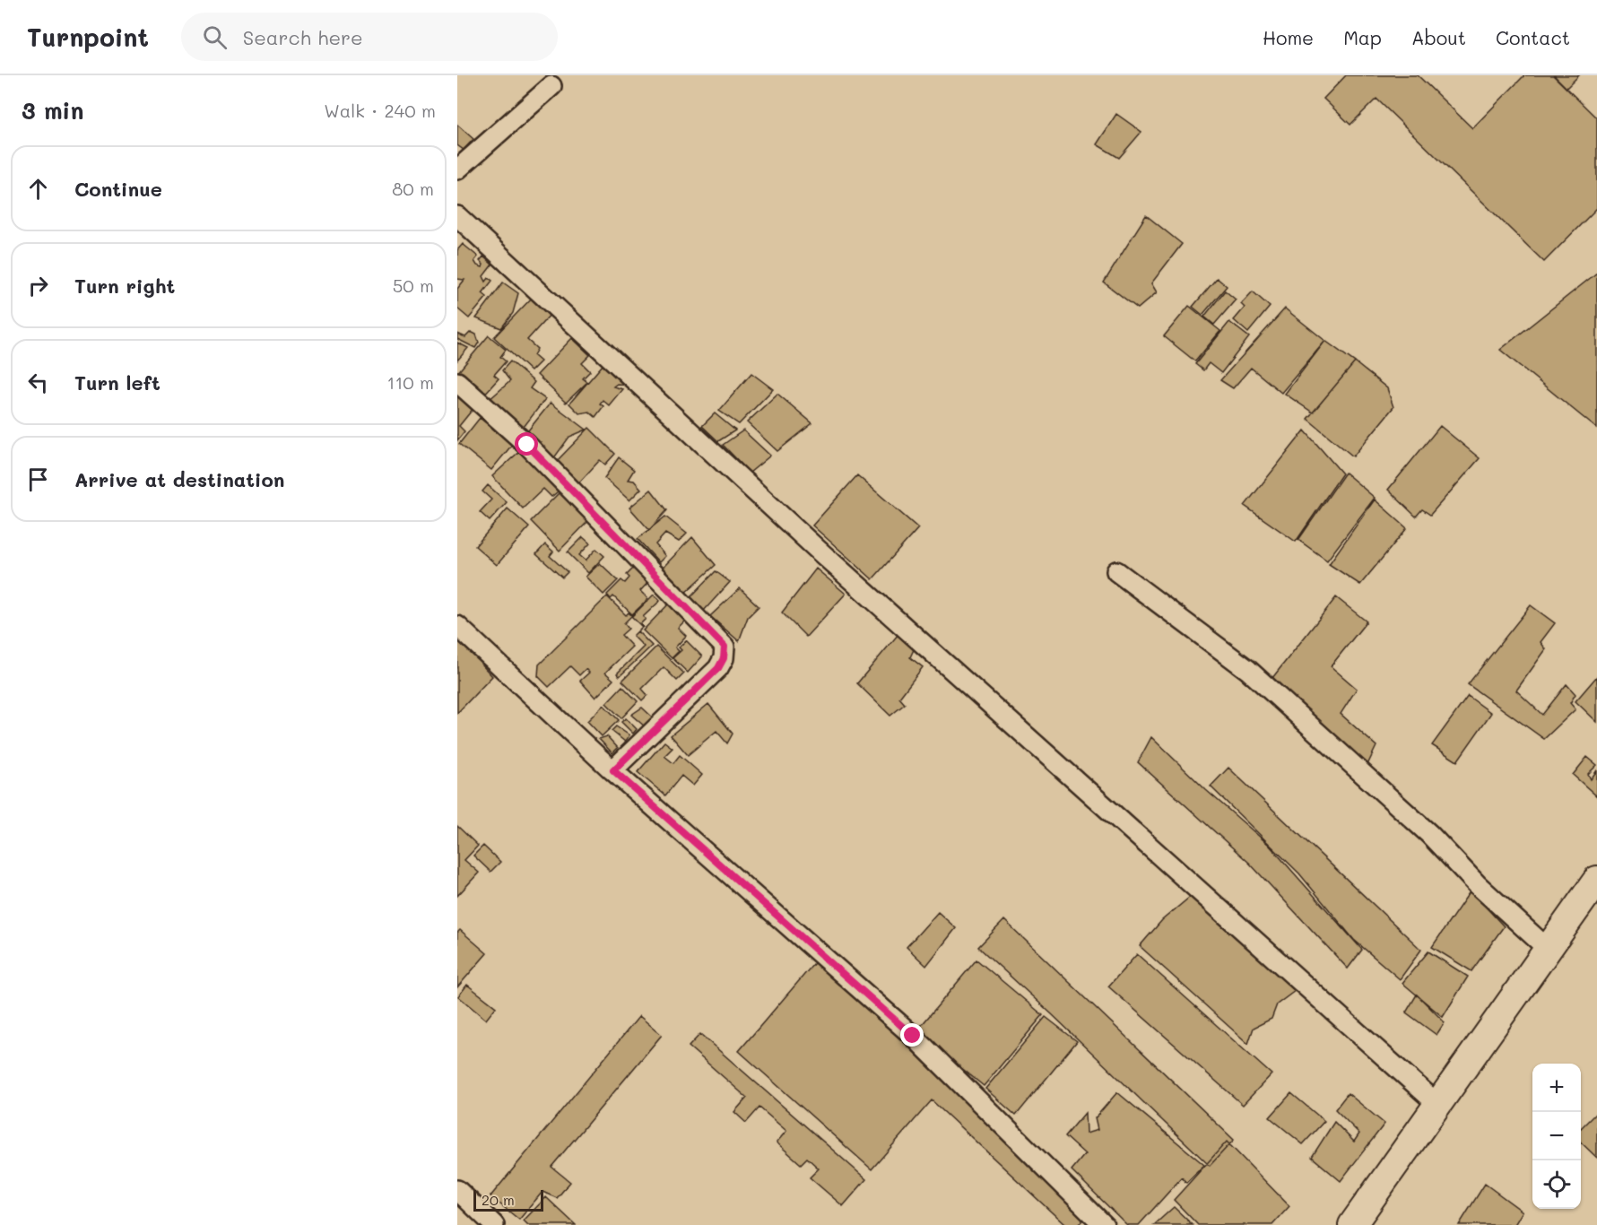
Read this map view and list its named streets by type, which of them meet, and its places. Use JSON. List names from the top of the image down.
{
  "scale_bar": "20 m",
  "page": {
    "header": "Turnpoint",
    "search": "Search here",
    "nav": [
      "Home",
      "Map",
      "About",
      "Contact"
    ],
    "heading": ["3 min", "Walk · 240 m"],
    "list": [
      ["Continue", "80 m"],
      ["Turn right", "50 m"],
      ["Turn left", "110 m"],
      "Arrive at destination"
    ],
    "map_buttons": ["+", "−"],
    "scale": "20 m"
  }
}
